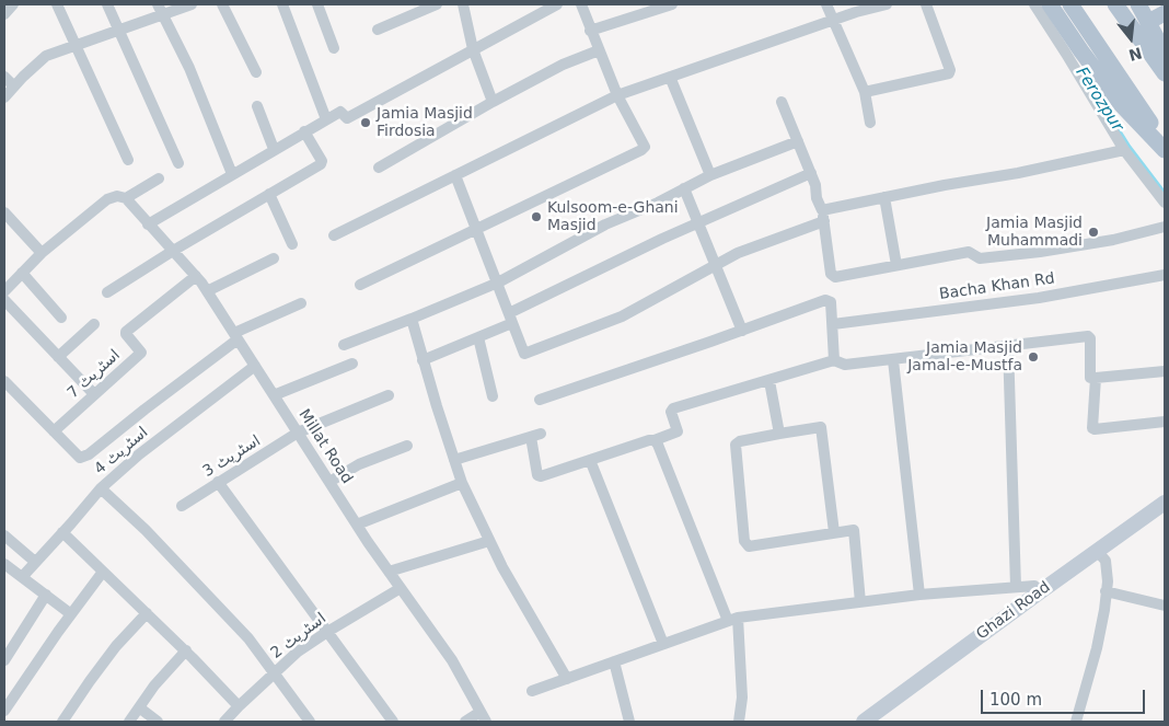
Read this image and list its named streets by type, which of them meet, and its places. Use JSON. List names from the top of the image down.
{
  "streets": {
    "main road": ["Ghazi Road"],
    "street": [
      "Bacha Khan Rd",
      "اسٹریٹ 7",
      "Millat Road",
      "اسٹریٹ 4",
      "اسٹریٹ 3",
      "اسٹریٹ 2"
    ]
  },
  "crossings": [
    ["اسٹریٹ 7", "Millat Road"],
    ["Millat Road", "اسٹریٹ 4"],
    ["Millat Road", "اسٹریٹ 3"],
    ["Millat Road", "اسٹریٹ 2"]
  ],
  "water": ["Ferozpur"],
  "places": [
    "Jamia Masjid Firdosia",
    "Kulsoom-e-Ghani Masjid",
    "Jamia Masjid Muhammadi",
    "Jamia Masjid Jamal-e-Mustfa"
  ],
  "scale_bar": "100 m",
  "north": "bottom"
}
